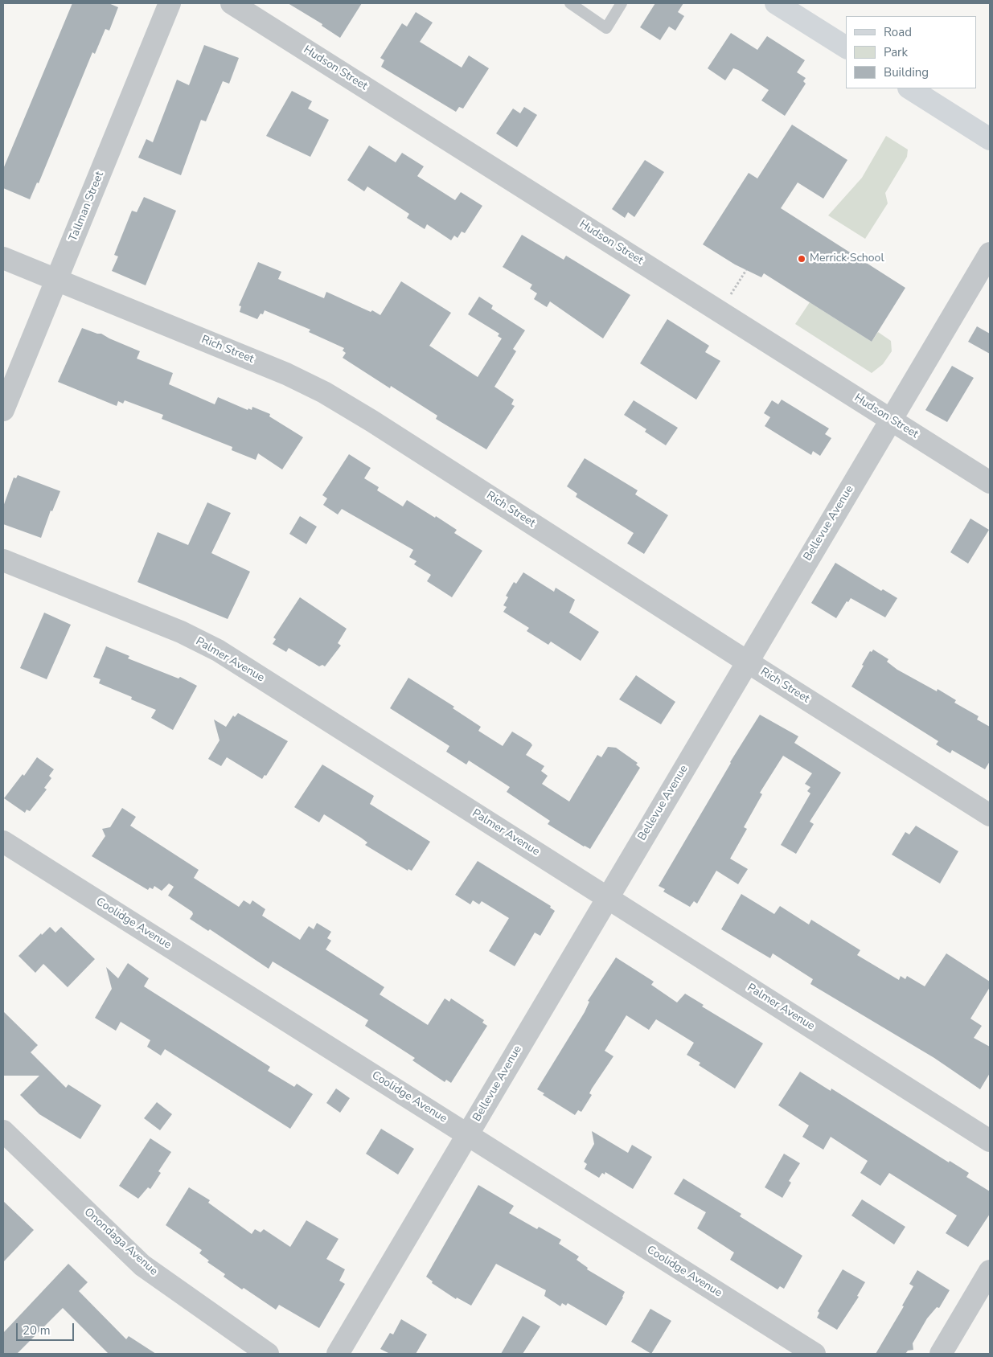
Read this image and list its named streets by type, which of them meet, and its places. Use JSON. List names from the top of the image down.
{
  "streets": {
    "street": [
      "Hudson Street",
      "Tallman Street",
      "Rich Street",
      "Bellevue Avenue",
      "Palmer Avenue",
      "Coolidge Avenue",
      "Onondaga Avenue"
    ]
  },
  "crossings": [
    ["Hudson Street", "Bellevue Avenue"],
    ["Tallman Street", "Rich Street"],
    ["Rich Street", "Bellevue Avenue"],
    ["Bellevue Avenue", "Palmer Avenue"],
    ["Bellevue Avenue", "Coolidge Avenue"]
  ],
  "places": ["Merrick School"],
  "legend": ["Road", "Park", "Building"],
  "scale_bar": "20 m"
}
